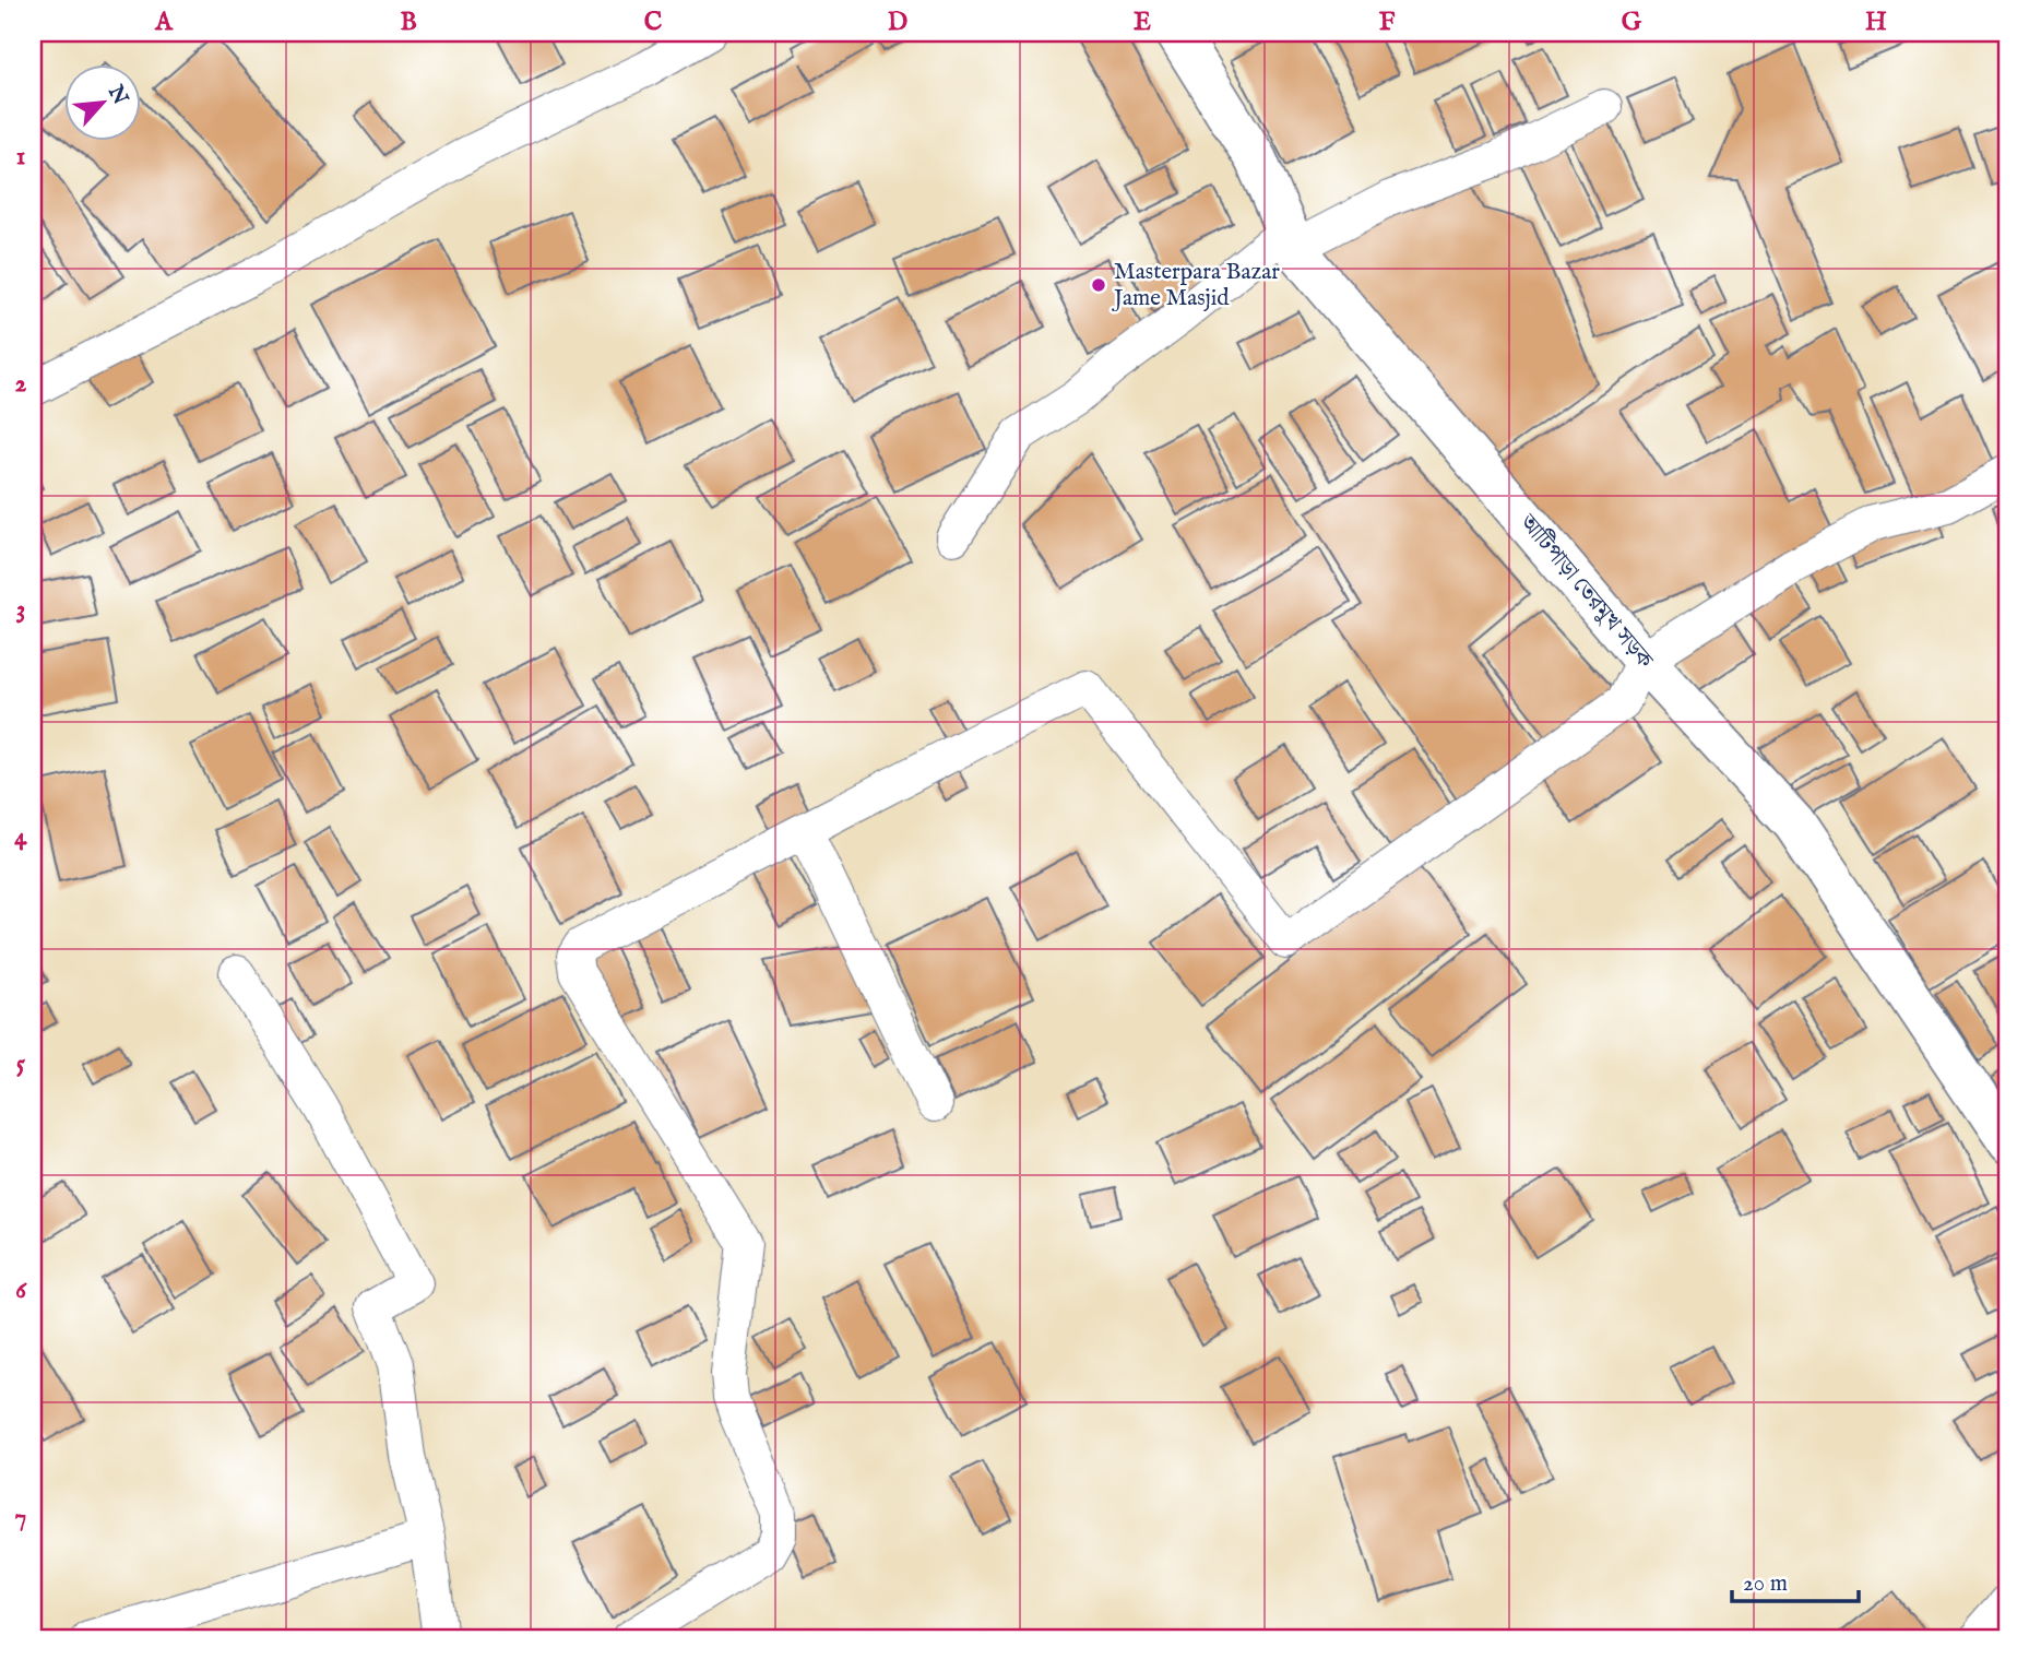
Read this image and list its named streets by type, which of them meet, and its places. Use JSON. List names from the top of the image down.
{
  "streets": {
    "main road": ["আটিপাড়া তেরমুখ সড়ক"]
  },
  "places": ["Masterpara Bazar Jame Masjid"],
  "scale_bar": "20 m",
  "north": "top right",
  "grid": {
    "columns": [
      "A",
      "B",
      "C",
      "D",
      "E",
      "F",
      "G",
      "H"
    ],
    "rows": [
      "1",
      "2",
      "3",
      "4",
      "5",
      "6",
      "7"
    ]
  }
}
